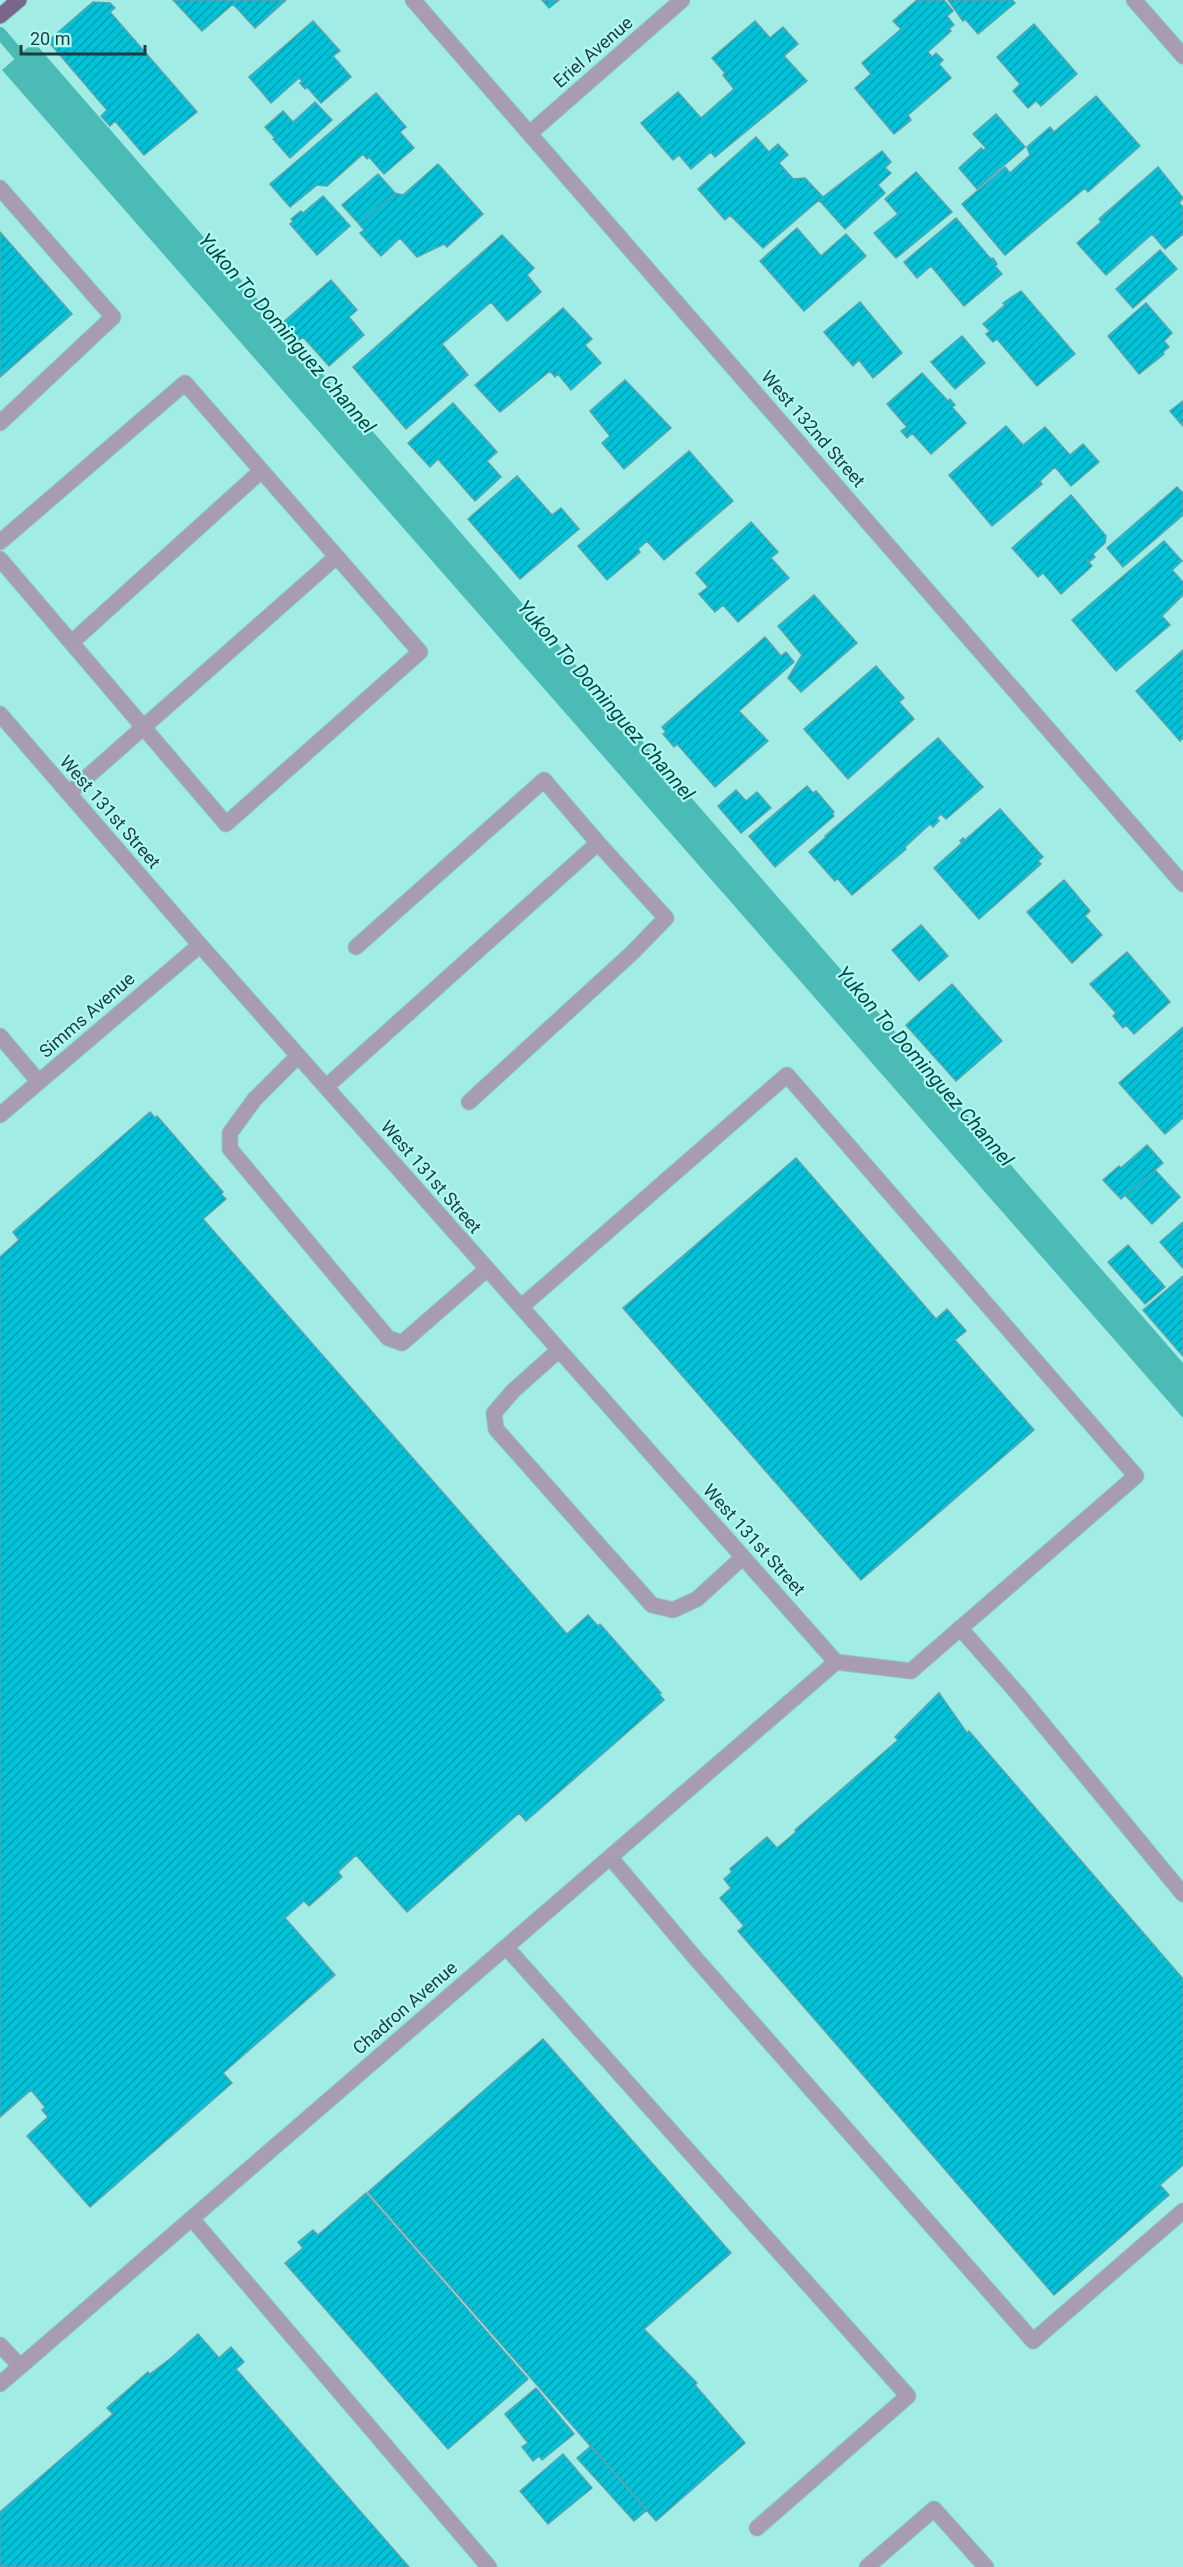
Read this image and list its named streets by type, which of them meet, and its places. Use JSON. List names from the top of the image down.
{
  "streets": {
    "street": [
      "Eriel Avenue",
      "West 132nd Street",
      "West 131st Street",
      "Simms Avenue",
      "Chadron Avenue"
    ]
  },
  "crossings": [
    ["Eriel Avenue", "West 132nd Street"],
    ["West 131st Street", "Simms Avenue"],
    ["West 131st Street", "Chadron Avenue"]
  ],
  "water": ["Yukon To Dominguez Channel"],
  "scale_bar": "20 m"
}
